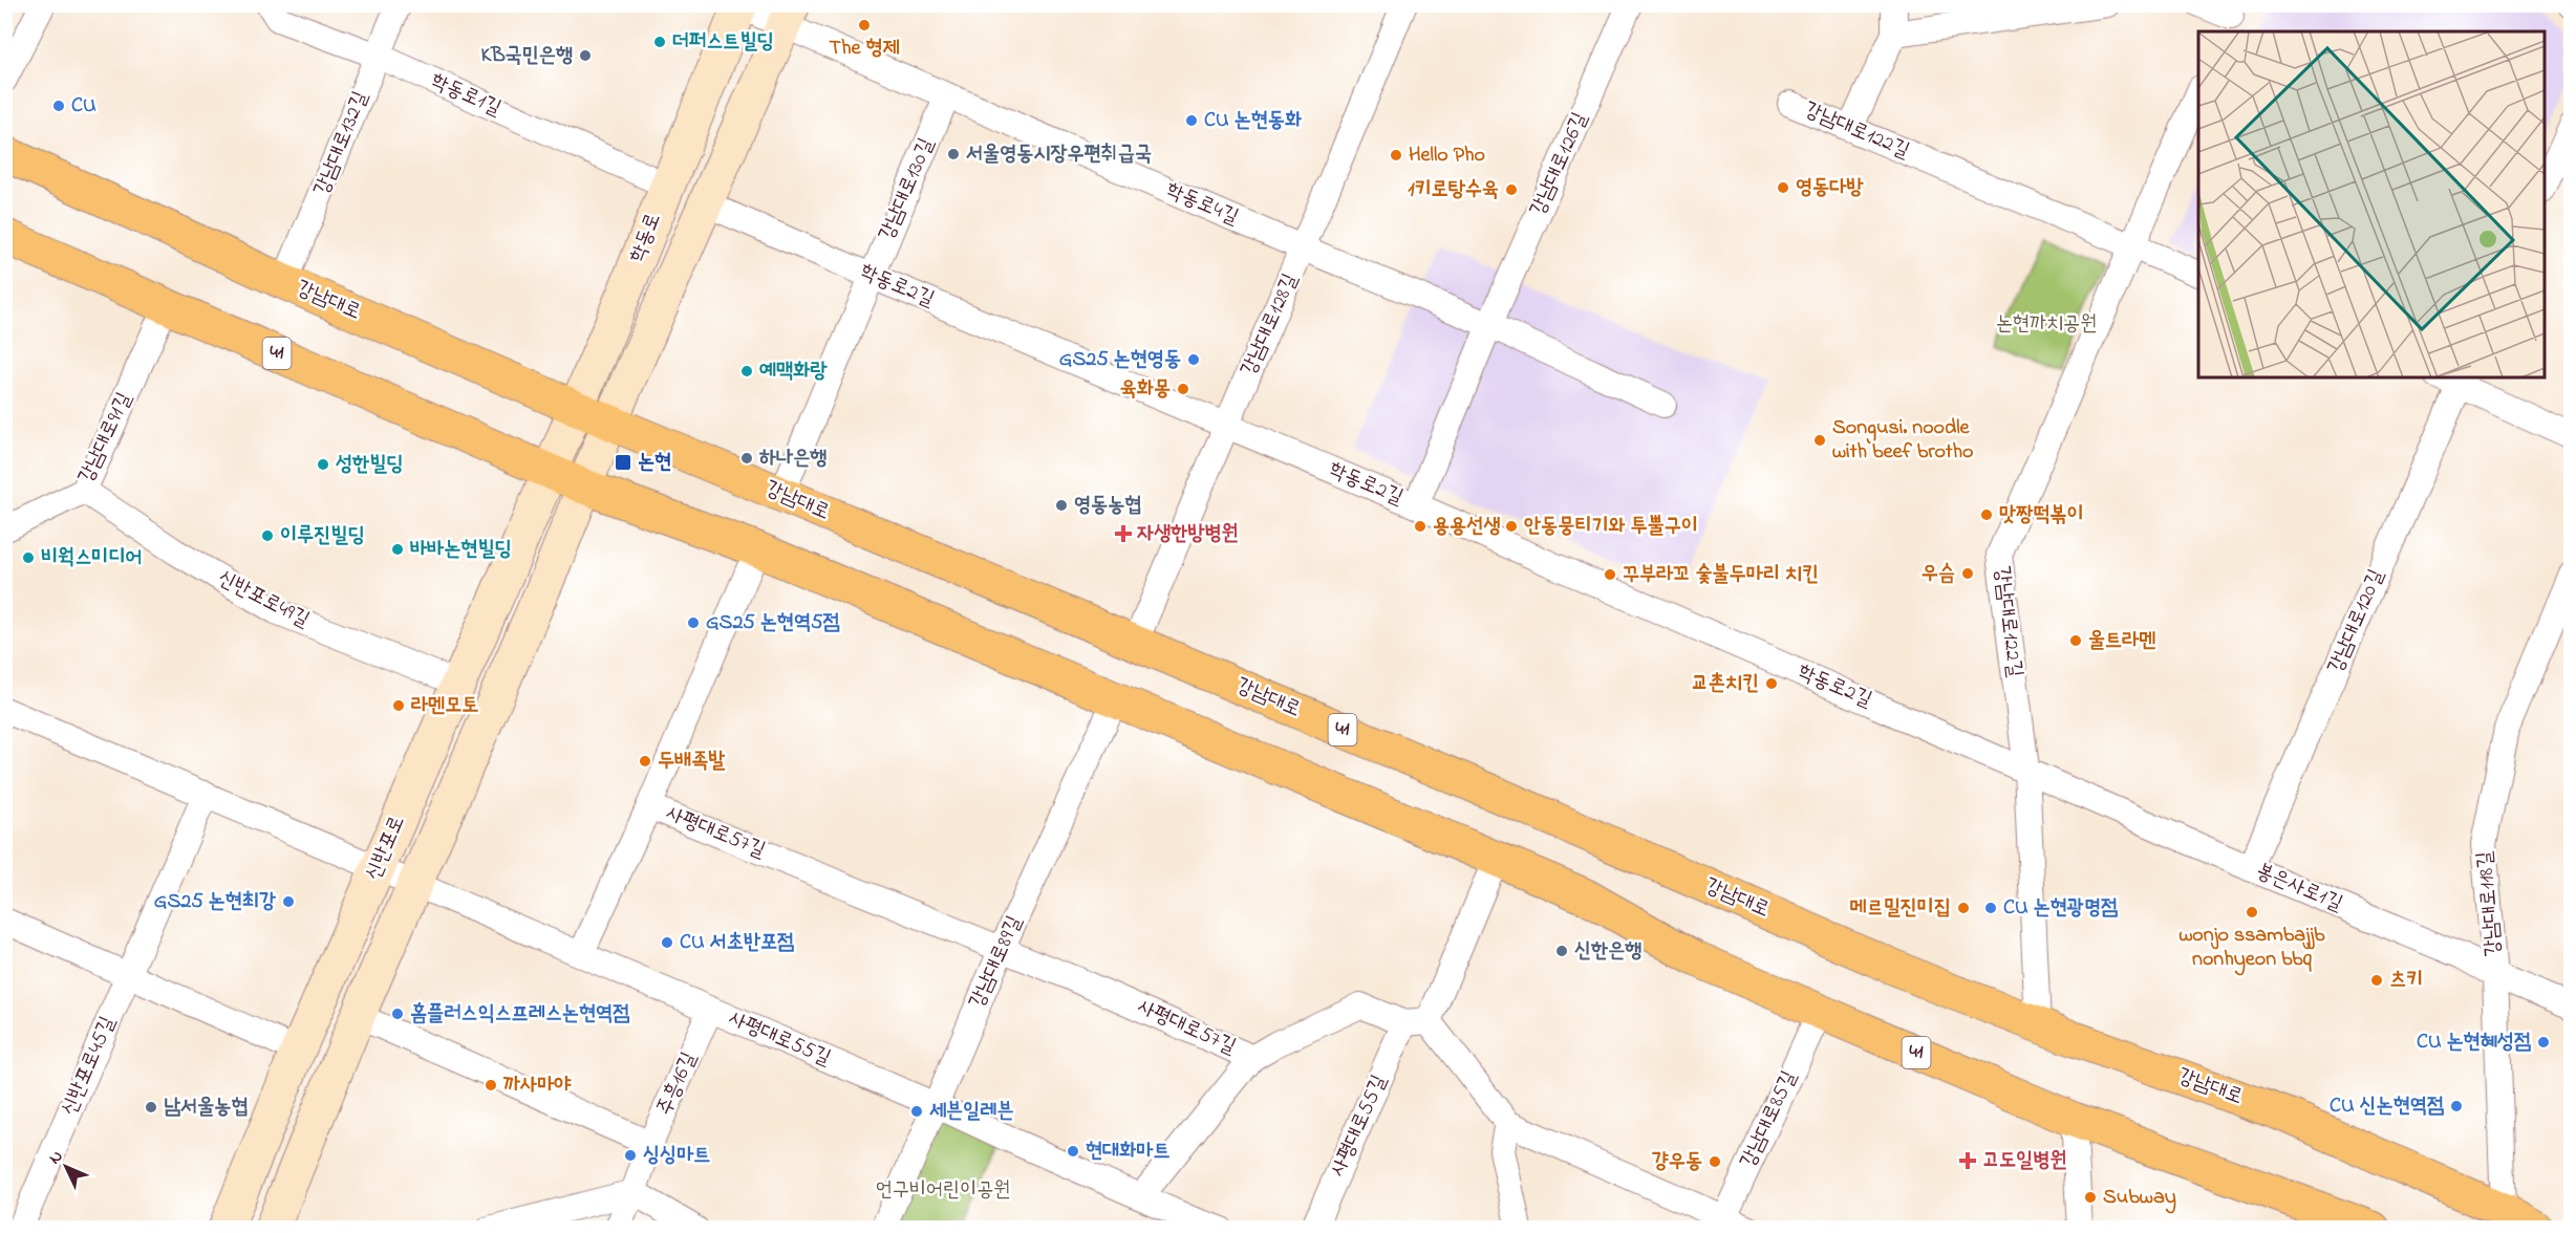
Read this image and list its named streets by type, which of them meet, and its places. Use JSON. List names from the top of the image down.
{
  "streets": {
    "main road": [
      "학동로",
      "강남대로",
      "41",
      "신반포로"
    ],
    "street": [
      "학동로1길",
      "강남대로122길",
      "강남대로132길",
      "강남대로126길",
      "강남대로130길",
      "학동로4길",
      "학동로2길",
      "강남대로128길",
      "강남대로91길",
      "신반포로49길",
      "강남대로120길",
      "사평대로57길",
      "봉은사로1길",
      "강남대로118길",
      "강남대로89길",
      "사평대로55길",
      "신반포로45길",
      "주흥16길",
      "강남대로85길"
    ]
  },
  "crossings": [
    ["학동로1길", "강남대로132길"],
    ["학동로1길", "학동로"],
    ["강남대로122길", "학동로2길"],
    ["강남대로122길", "강남대로"],
    ["강남대로122길", "봉은사로1길"],
    ["강남대로132길", "강남대로"],
    ["강남대로126길", "학동로4길"],
    ["강남대로126길", "학동로2길"],
    ["강남대로130길", "학동로4길"],
    ["강남대로130길", "학동로2길"],
    ["강남대로130길", "강남대로"],
    ["학동로4길", "학동로"],
    ["학동로4길", "강남대로128길"],
    ["학동로", "학동로2길"],
    ["학동로", "강남대로"],
    ["학동로", "41"],
    ["학동로", "신반포로"],
    ["학동로2길", "강남대로128길"],
    ["학동로2길", "봉은사로1길"],
    ["강남대로", "강남대로128길"],
    ["강남대로", "신반포로"],
    ["강남대로", "강남대로118길"],
    ["41", "강남대로91길"],
    ["41", "신반포로"],
    ["41", "강남대로89길"],
    ["41", "강남대로85길"],
    ["강남대로91길", "신반포로49길"],
    ["신반포로49길", "신반포로"],
    ["강남대로120길", "봉은사로1길"],
    ["사평대로57길", "강남대로89길"],
    ["사평대로57길", "사평대로55길"],
    ["신반포로", "사평대로55길"],
    ["봉은사로1길", "강남대로118길"],
    ["강남대로89길", "사평대로55길"],
    ["사평대로55길", "신반포로45길"],
    ["사평대로55길", "주흥16길"]
  ],
  "parks": ["논현까치공원", "언구비어린이공원"],
  "places": {
    "other": [
      "The 형제",
      "더퍼스트빌딩",
      "KB국민은행",
      "CU",
      "CU 논현동화",
      "서울영동시장우편취급국",
      "Hello Pho",
      "영동다방",
      "1키로탕수육",
      "GS25 논현영동",
      "예맥화랑",
      "육화몽",
      "Songusi. noodle with beef brotho",
      "하나은행",
      "성한빌딩",
      "영동농협",
      "맛짱떡볶이",
      "용용선생",
      "안동뭉티기와 투뿔구이",
      "이루진빌딩",
      "바바논현빌딩",
      "비웍스미디어",
      "우슴",
      "꾸부라꼬 숯불두마리 치킨",
      "GS25 논현역5점",
      "울트라멘",
      "교촌치킨",
      "라멘모토",
      "두배족발",
      "GS25 논현최강",
      "메르밀진미집",
      "CU 논현광명점",
      "wonjo ssambajjb nonhyeon bbq",
      "CU 서초반포점",
      "신한은행",
      "츠키",
      "홈플러스익스프레스논현역점",
      "CU 논현혜성점",
      "까사마야",
      "CU 신논현역점",
      "남서울농협",
      "세븐일레븐",
      "현대화마트",
      "싱싱마트",
      "걍우동",
      "Subway"
    ],
    "transit": ["논현"],
    "health": ["자생한방병원", "고도일병원"]
  },
  "north": "top left"
}
